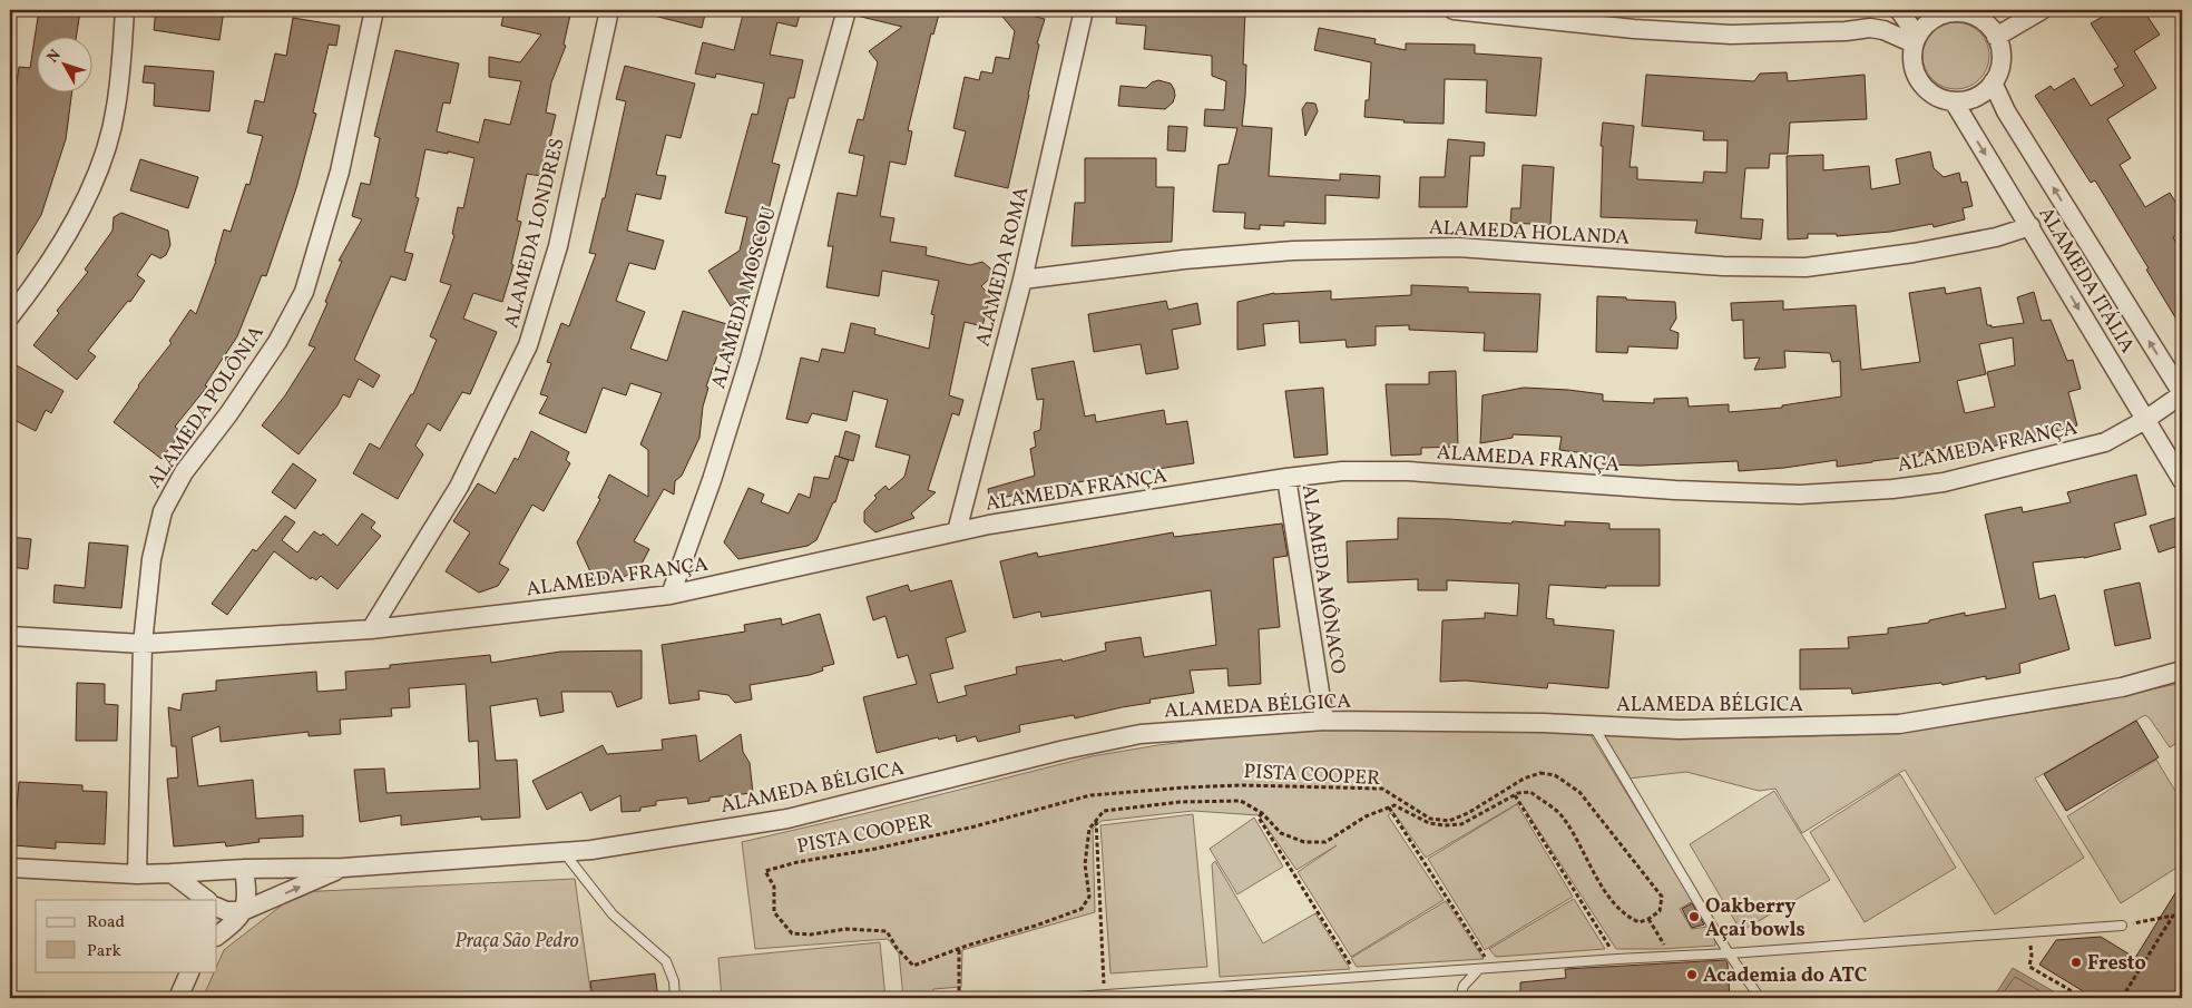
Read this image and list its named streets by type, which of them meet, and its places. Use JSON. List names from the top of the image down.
{
  "streets": {
    "street": [
      "ALAMEDA HOLANDA",
      "ALAMEDA LONDRES",
      "ALAMEDA ROMA",
      "ALAMEDA ITÁLIA",
      "ALAMEDA MOSCOU",
      "ALAMEDA POLÔNIA",
      "ALAMEDA FRANÇA",
      "ALAMEDA MÔNACO",
      "ALAMEDA BÉLGICA"
    ],
    "path": ["PISTA COOPER"]
  },
  "crossings": [
    ["ALAMEDA HOLANDA", "ALAMEDA ROMA"],
    ["ALAMEDA HOLANDA", "ALAMEDA ITÁLIA"],
    ["ALAMEDA LONDRES", "ALAMEDA FRANÇA"],
    ["ALAMEDA ROMA", "ALAMEDA FRANÇA"],
    ["ALAMEDA ITÁLIA", "ALAMEDA FRANÇA"],
    ["ALAMEDA MOSCOU", "ALAMEDA FRANÇA"],
    ["ALAMEDA POLÔNIA", "ALAMEDA FRANÇA"],
    ["ALAMEDA FRANÇA", "ALAMEDA MÔNACO"],
    ["ALAMEDA MÔNACO", "ALAMEDA BÉLGICA"]
  ],
  "parks": ["Praça São Pedro"],
  "places": ["Oakberry Açaí bowls", "Fresto", "Academia do ATC"],
  "legend": ["Road", "Park"],
  "north": "top left"
}
